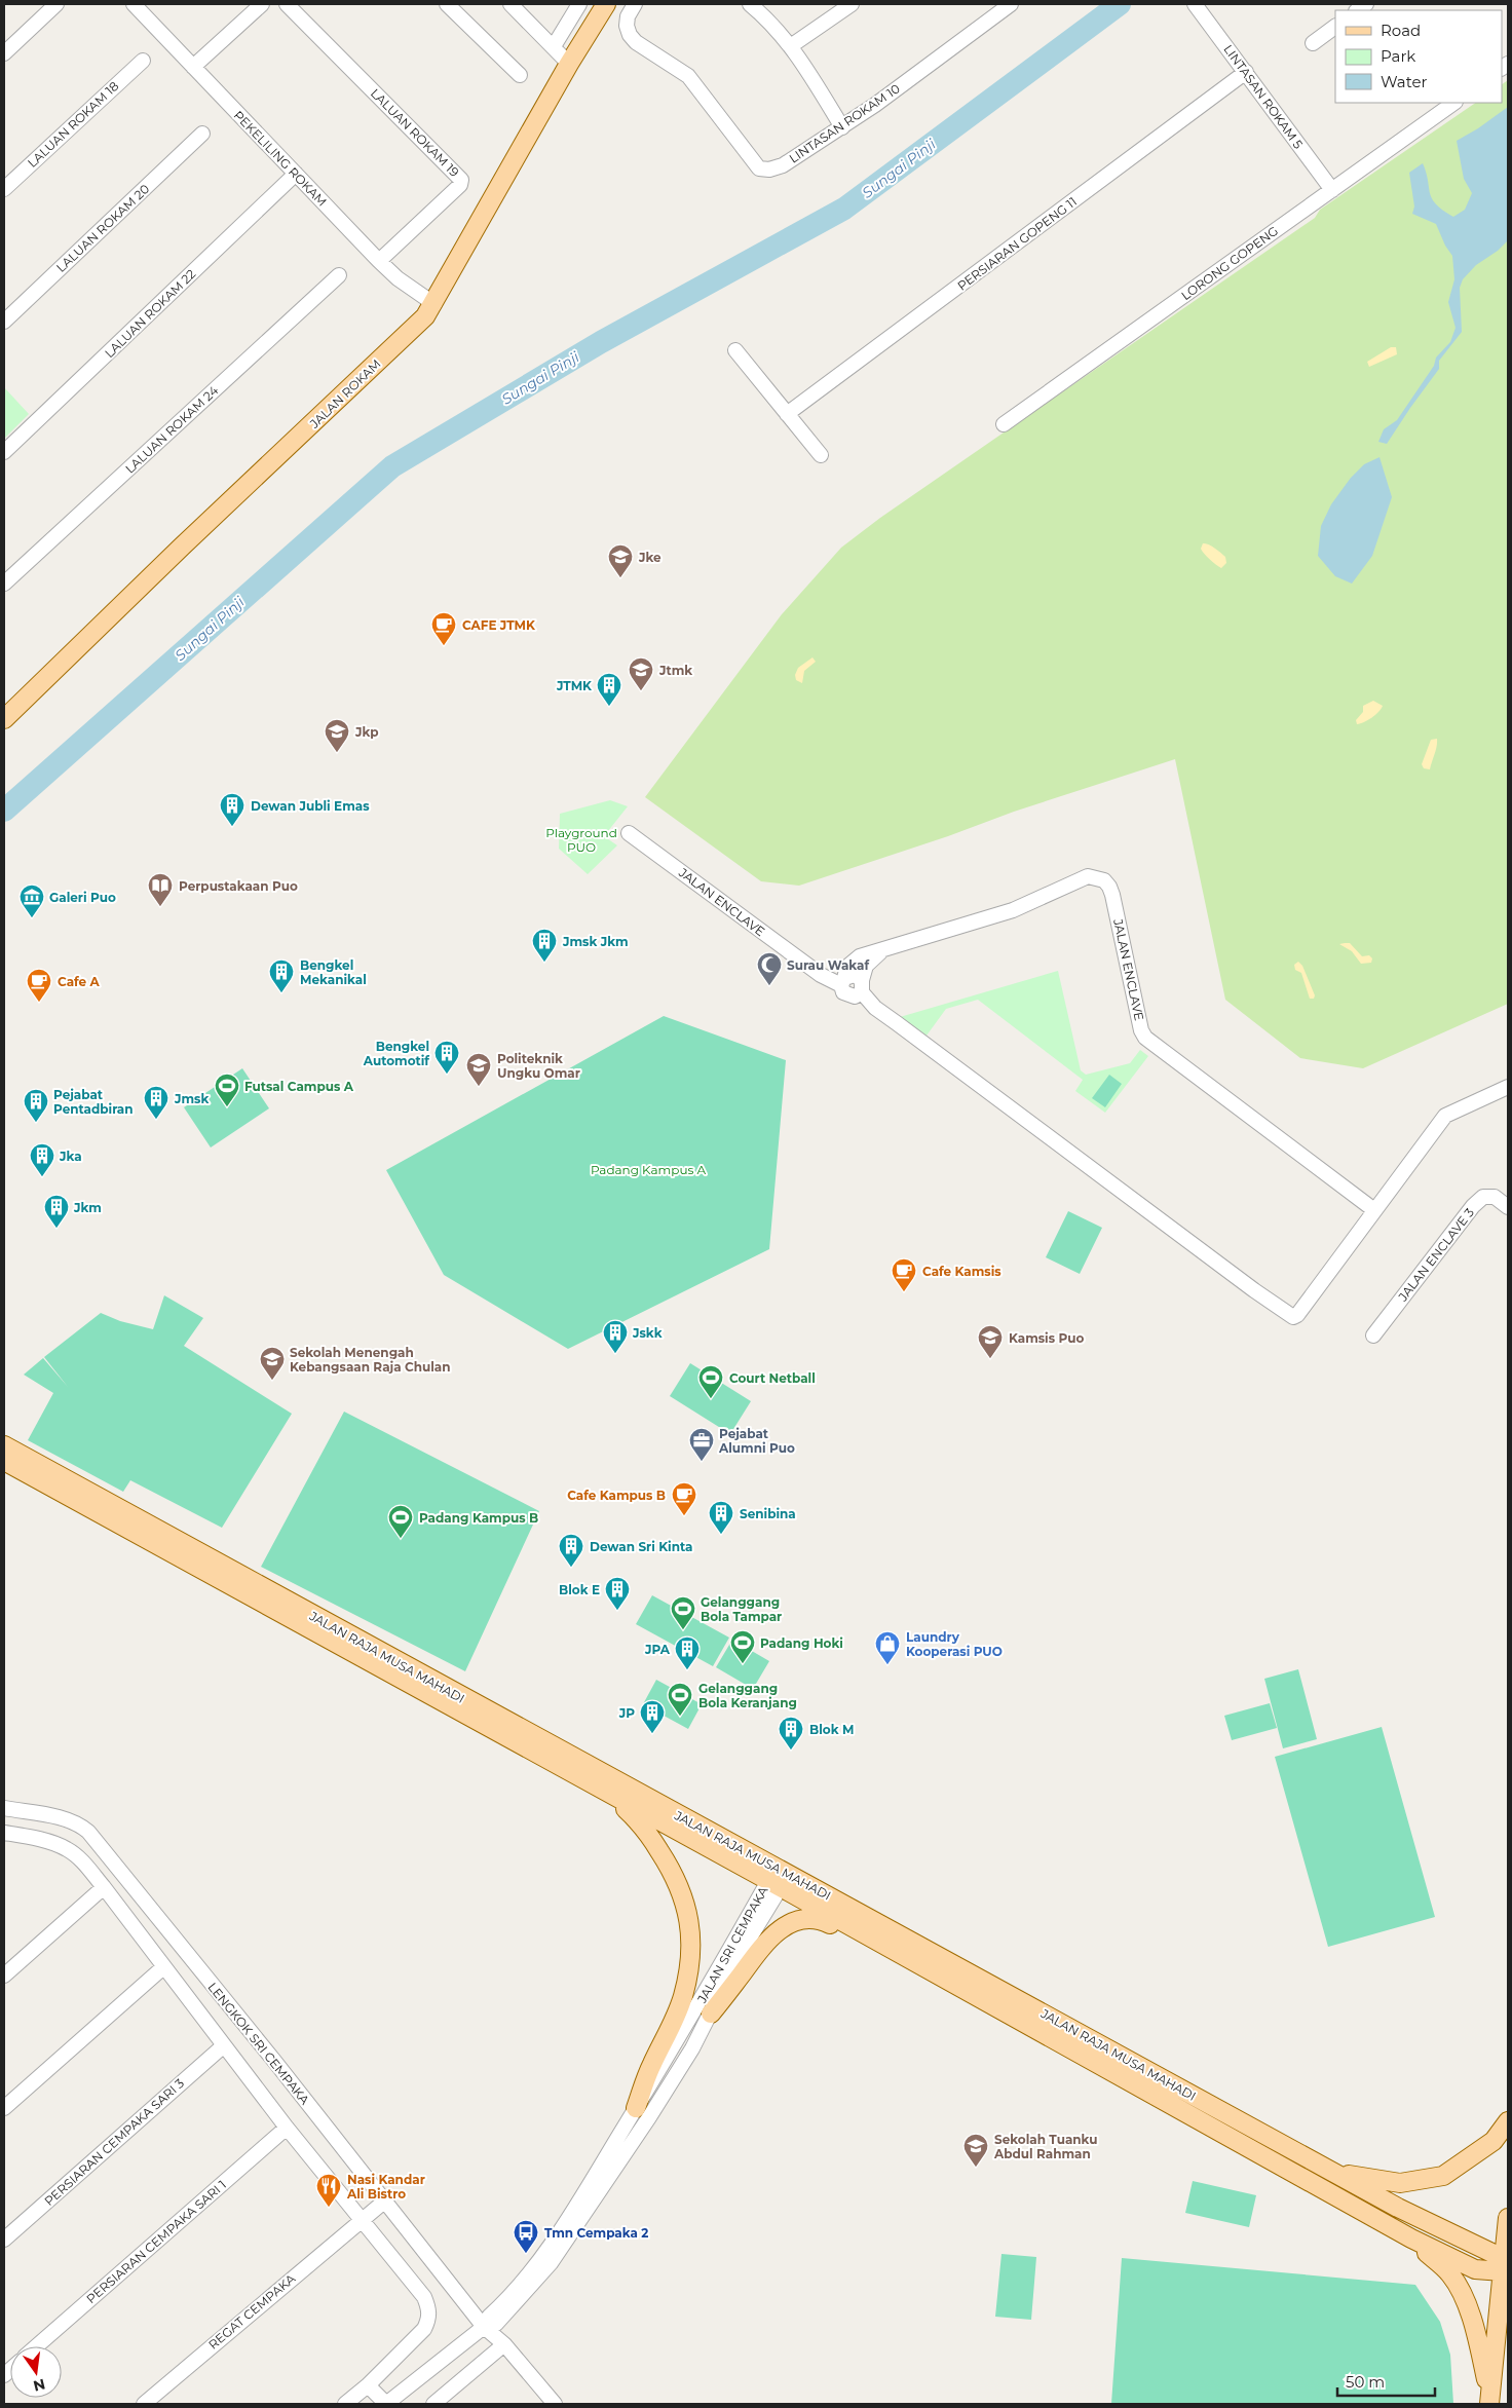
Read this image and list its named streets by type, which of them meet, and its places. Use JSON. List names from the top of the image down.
{
  "streets": {
    "main road": ["JALAN ROKAM", "JALAN RAJA MUSA MAHADI"],
    "street": [
      "LINTASAN ROKAM 5",
      "LINTASAN ROKAM 10",
      "LALUAN ROKAM 18",
      "LALUAN ROKAM 19",
      "PEKELILING ROKAM",
      "LALUAN ROKAM 20",
      "PERSIARAN GOPENG 11",
      "LORONG GOPENG",
      "LALUAN ROKAM 22",
      "LALUAN ROKAM 24",
      "JALAN ENCLAVE",
      "JALAN ENCLAVE 3",
      "JALAN SRI CEMPAKA",
      "LENGKOK SRI CEMPAKA",
      "PERSIARAN CEMPAKA SARI 3",
      "PERSIARAN CEMPAKA SARI 1",
      "REGAT CEMPAKA"
    ]
  },
  "crossings": [
    ["LINTASAN ROKAM 5", "PERSIARAN GOPENG 11"],
    ["LINTASAN ROKAM 5", "LORONG GOPENG"],
    ["LALUAN ROKAM 19", "PEKELILING ROKAM"],
    ["PEKELILING ROKAM", "LALUAN ROKAM 22"],
    ["PEKELILING ROKAM", "JALAN ROKAM"],
    ["JALAN RAJA MUSA MAHADI", "JALAN SRI CEMPAKA"],
    ["JALAN SRI CEMPAKA", "LENGKOK SRI CEMPAKA"],
    ["LENGKOK SRI CEMPAKA", "REGAT CEMPAKA"]
  ],
  "water": ["Sungai Pinji"],
  "parks": ["Playground PUO", "Padang Kampus A"],
  "places": {
    "school or university": [
      "Jke",
      "Jtmk",
      "Jkp",
      "Politeknik Ungku Omar",
      "Kamsis Puo",
      "Sekolah Menengah Kebangsaan Raja Chulan",
      "Sekolah Tuanku Abdul Rahman"
    ],
    "cafe": [
      "CAFE JTMK",
      "Cafe A",
      "Cafe Kamsis",
      "Cafe Kampus B"
    ],
    "building": [
      "JTMK",
      "Dewan Jubli Emas",
      "Jmsk Jkm",
      "Bengkel Mekanikal",
      "Bengkel Automotif",
      "Jmsk",
      "Pejabat Pentadbiran",
      "Jka",
      "Jkm",
      "Jskk",
      "Senibina",
      "Dewan Sri Kinta",
      "Blok E",
      "JPA",
      "JP",
      "Blok M"
    ],
    "library": ["Perpustakaan Puo"],
    "museum": ["Galeri Puo"],
    "mosque": ["Surau Wakaf"],
    "sports": [
      "Futsal Campus A",
      "Court Netball",
      "Padang Kampus B",
      "Gelanggang Bola Tampar",
      "Padang Hoki",
      "Gelanggang Bola Keranjang"
    ],
    "office": ["Pejabat Alumni Puo"],
    "shop": ["Laundry Kooperasi PUO"],
    "restaurant": ["Nasi Kandar Ali Bistro"],
    "bus stop": ["Tmn Cempaka 2"]
  },
  "legend": ["Road", "Park", "Water"],
  "scale_bar": "50 m",
  "north": "bottom"
}
